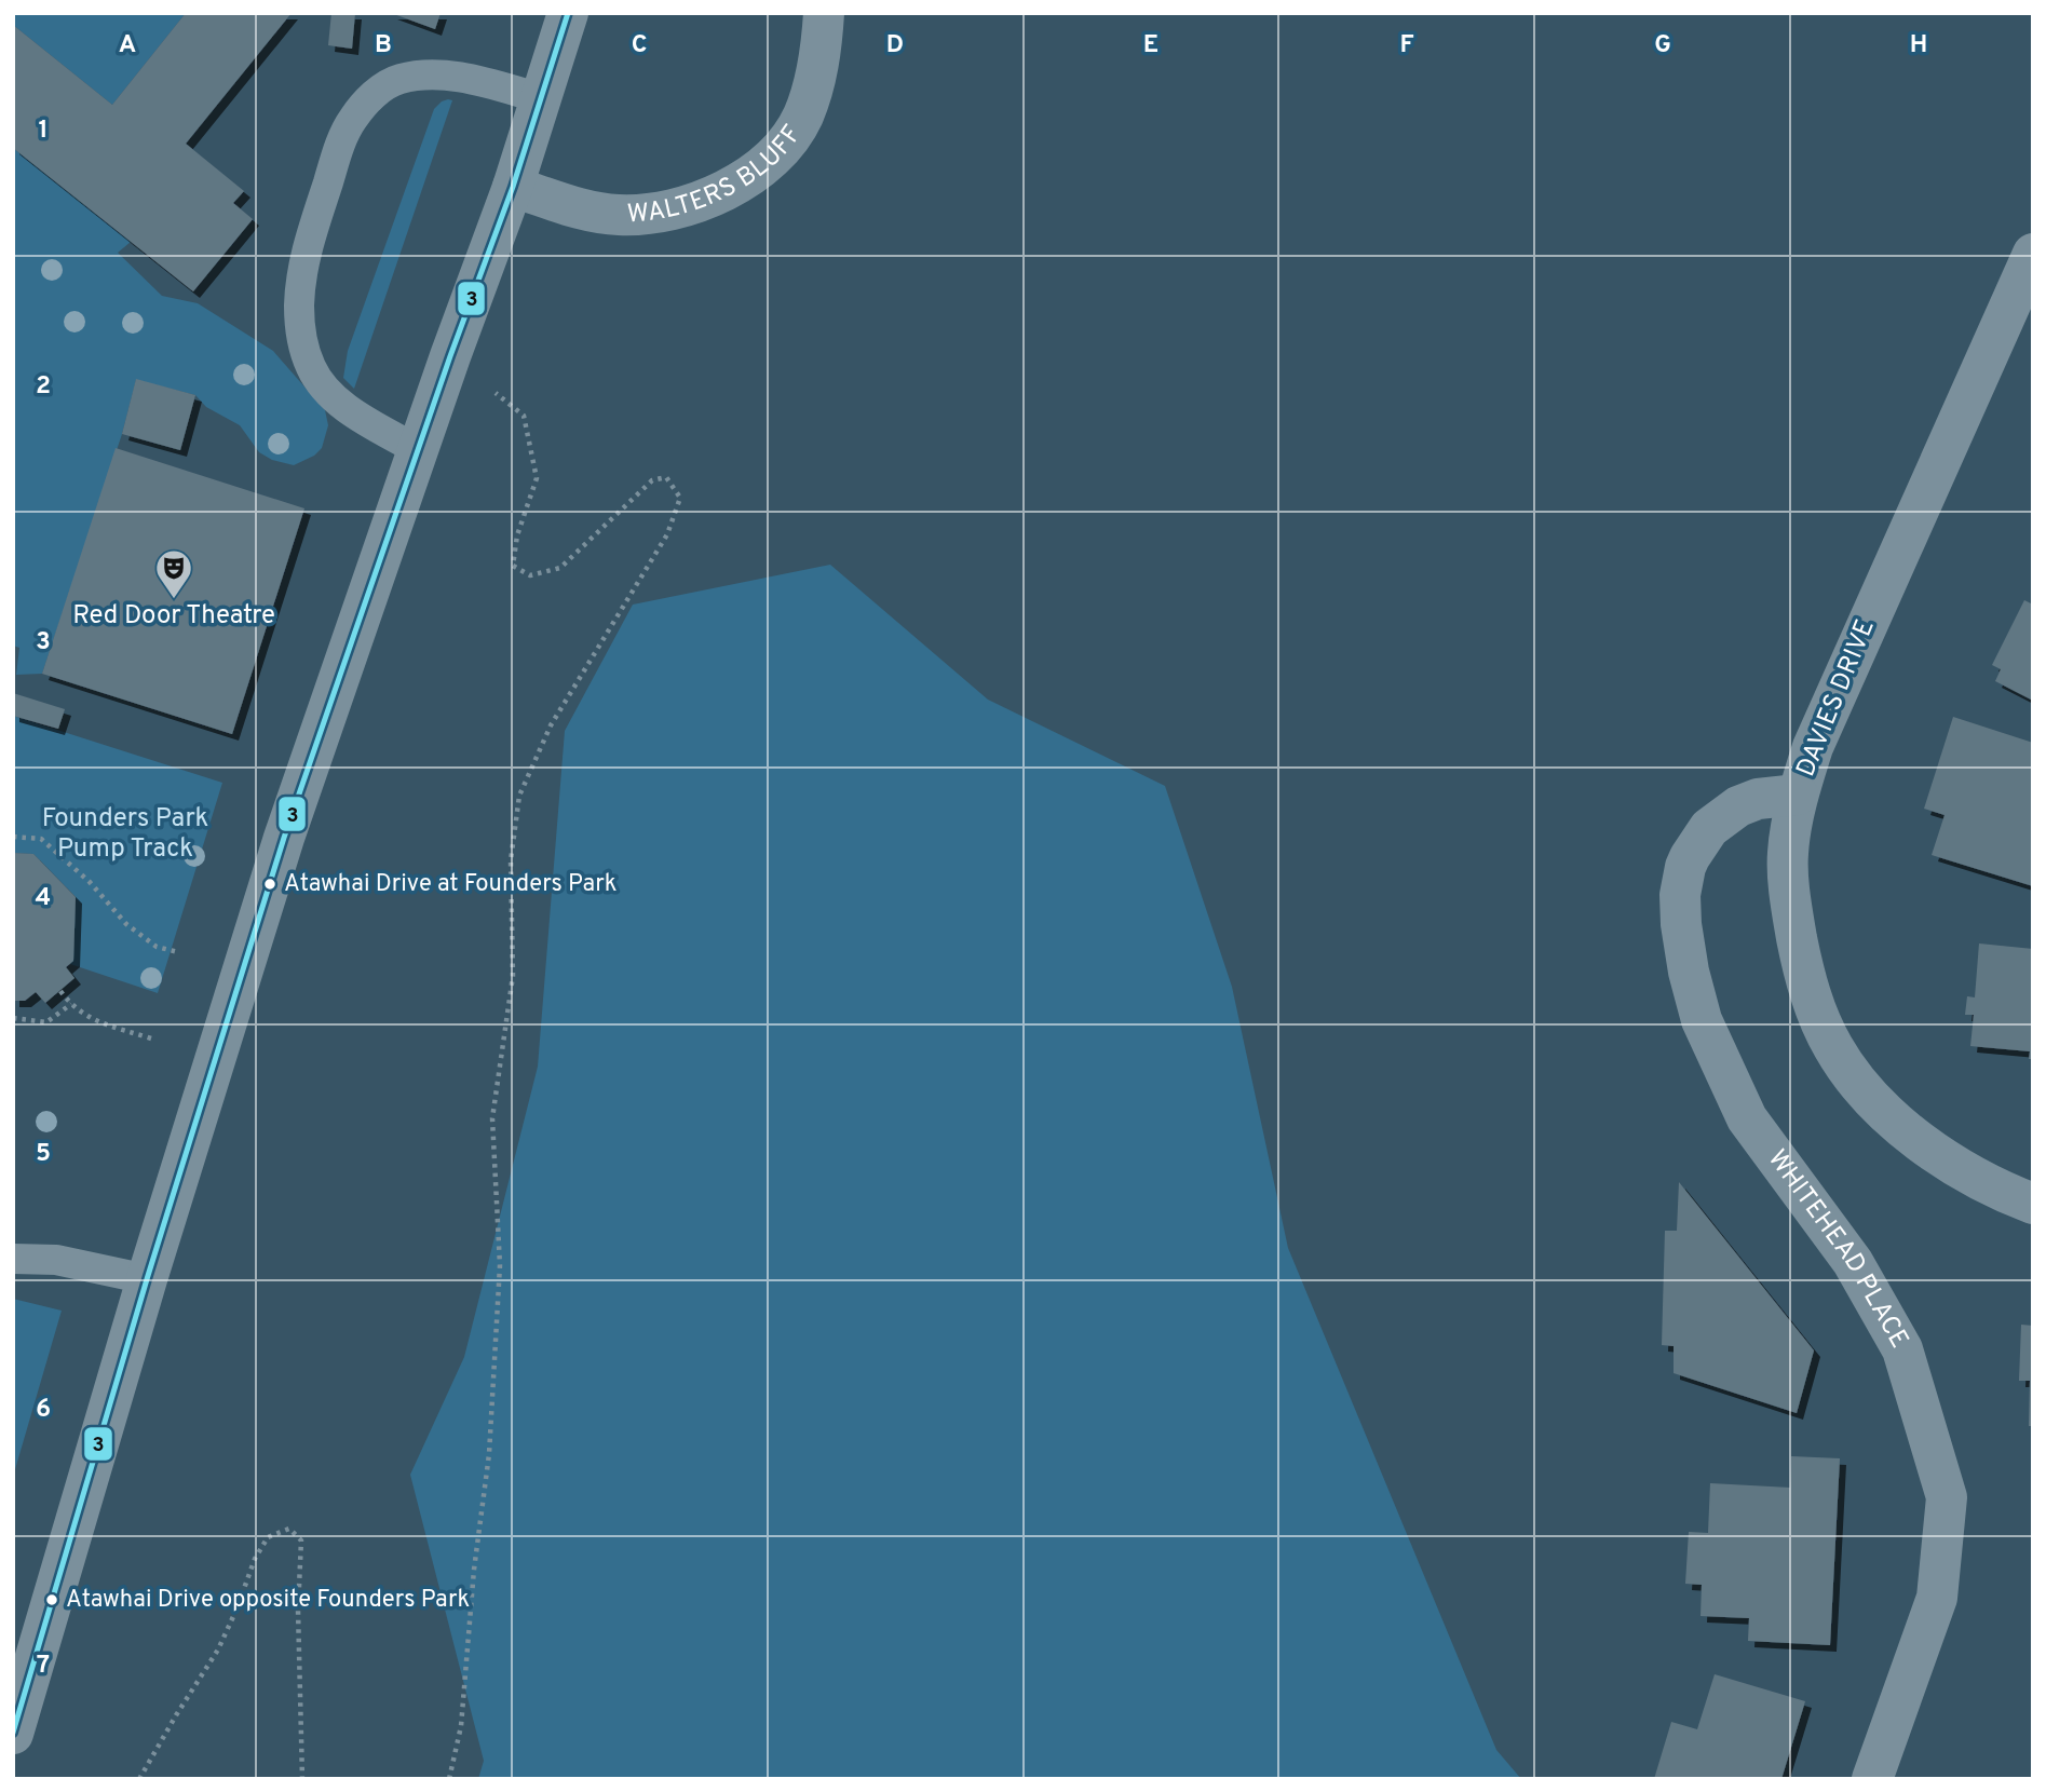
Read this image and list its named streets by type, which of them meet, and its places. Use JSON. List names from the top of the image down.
{
  "streets": {
    "street": ["WALTERS BLUFF", "DAVIES DRIVE", "WHITEHEAD PLACE"]
  },
  "crossings": [
    ["DAVIES DRIVE", "WHITEHEAD PLACE"]
  ],
  "parks": ["Founders Park Pump Track"],
  "places": {
    "theatre": ["Red Door Theatre"],
    "other": ["Atawhai Drive at Founders Park", "Atawhai Drive opposite Founders Park"]
  },
  "lines": ["transit line 3"],
  "grid": {
    "columns": [
      "A",
      "B",
      "C",
      "D",
      "E",
      "F",
      "G",
      "H"
    ],
    "rows": [
      "1",
      "2",
      "3",
      "4",
      "5",
      "6",
      "7"
    ]
  }
}
